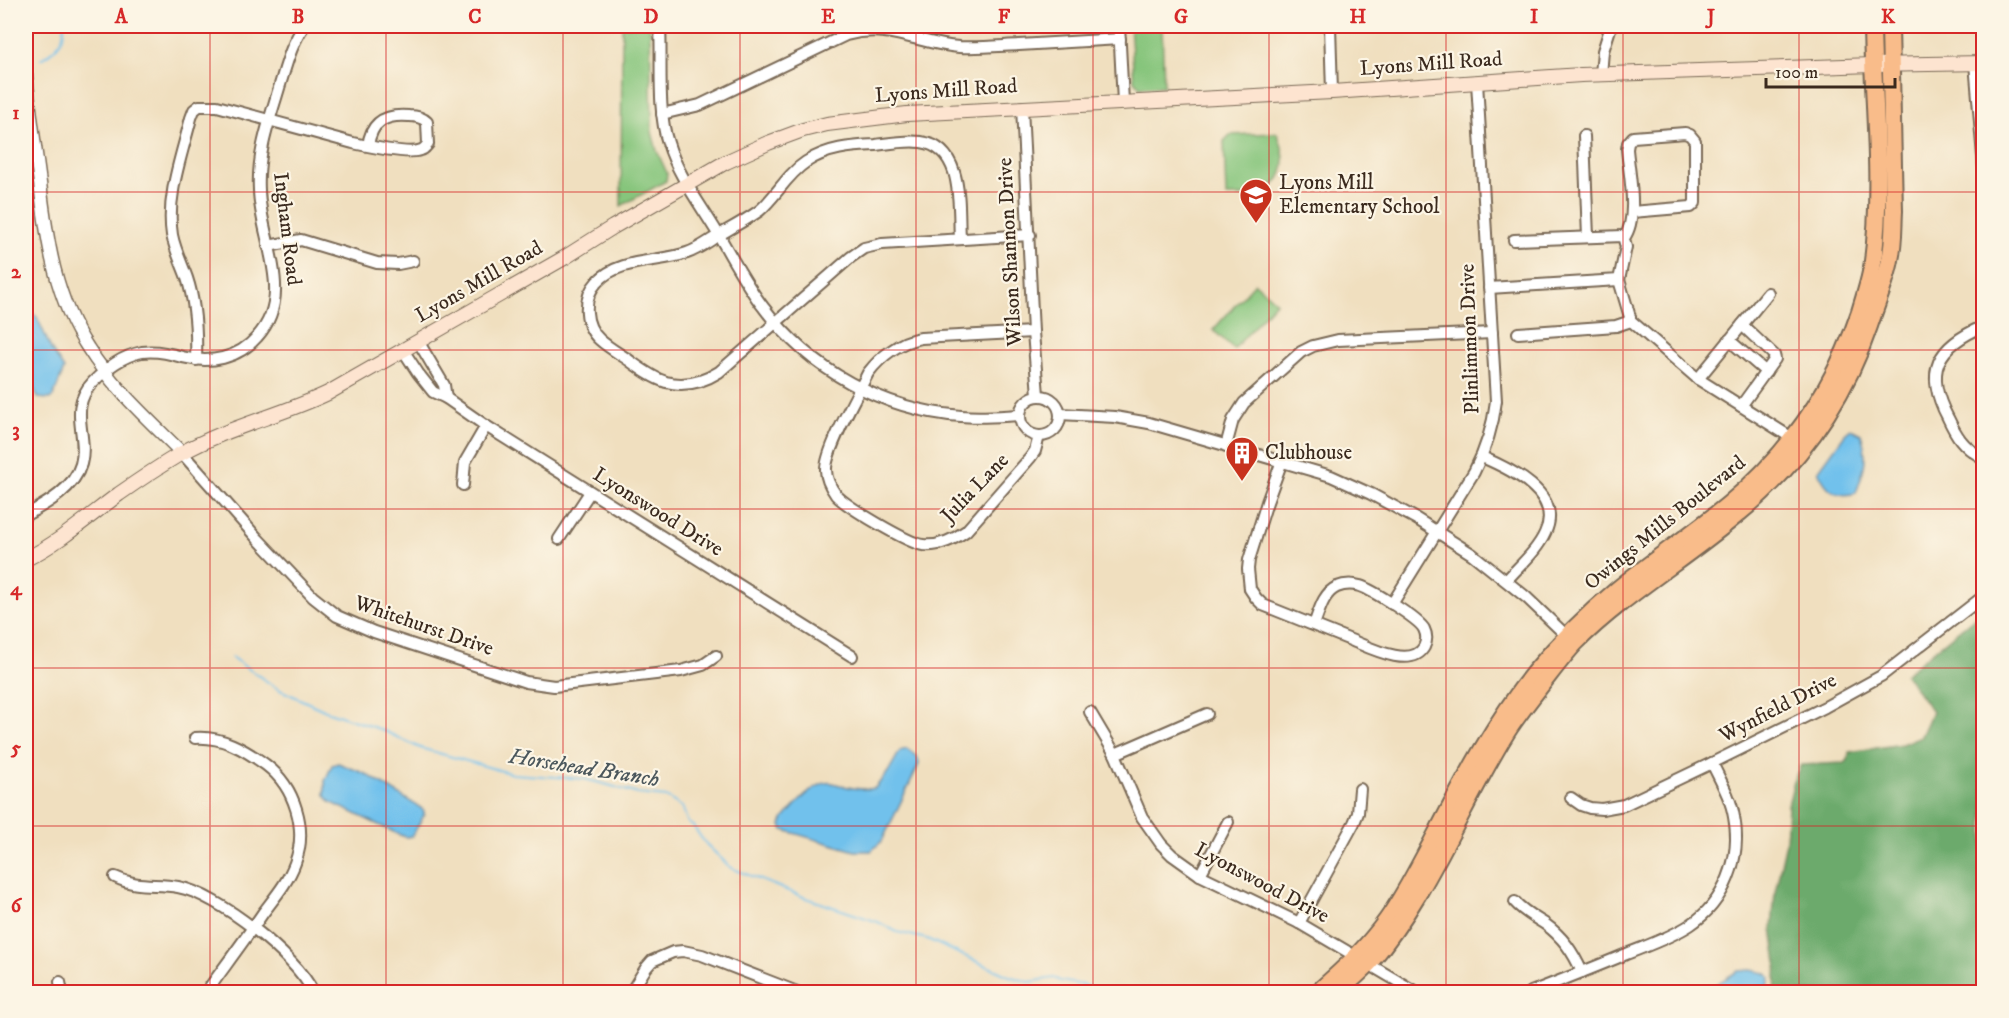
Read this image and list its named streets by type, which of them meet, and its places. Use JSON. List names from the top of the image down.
{
  "streets": {
    "main road": ["Lyons Mill Road", "Owings Mills Boulevard"],
    "street": [
      "Ingham Road",
      "Wilson Shannon Drive",
      "Plinlimmon Drive",
      "Julia Lane",
      "Lyonswood Drive",
      "Whitehurst Drive",
      "Wynfield Drive"
    ]
  },
  "crossings": [
    ["Lyons Mill Road", "Wilson Shannon Drive"],
    ["Lyons Mill Road", "Plinlimmon Drive"],
    ["Lyons Mill Road", "Lyonswood Drive"],
    ["Lyons Mill Road", "Owings Mills Boulevard"],
    ["Lyons Mill Road", "Whitehurst Drive"],
    ["Wilson Shannon Drive", "Julia Lane"],
    ["Lyonswood Drive", "Owings Mills Boulevard"]
  ],
  "water": ["Horsehead Branch"],
  "places": {
    "school or university": ["Lyons Mill Elementary School"],
    "building": ["Clubhouse"]
  },
  "scale_bar": "100 m",
  "grid": {
    "columns": [
      "A",
      "B",
      "C",
      "D",
      "E",
      "F",
      "G",
      "H",
      "I",
      "J",
      "K"
    ],
    "rows": [
      "1",
      "2",
      "3",
      "4",
      "5",
      "6"
    ]
  }
}
